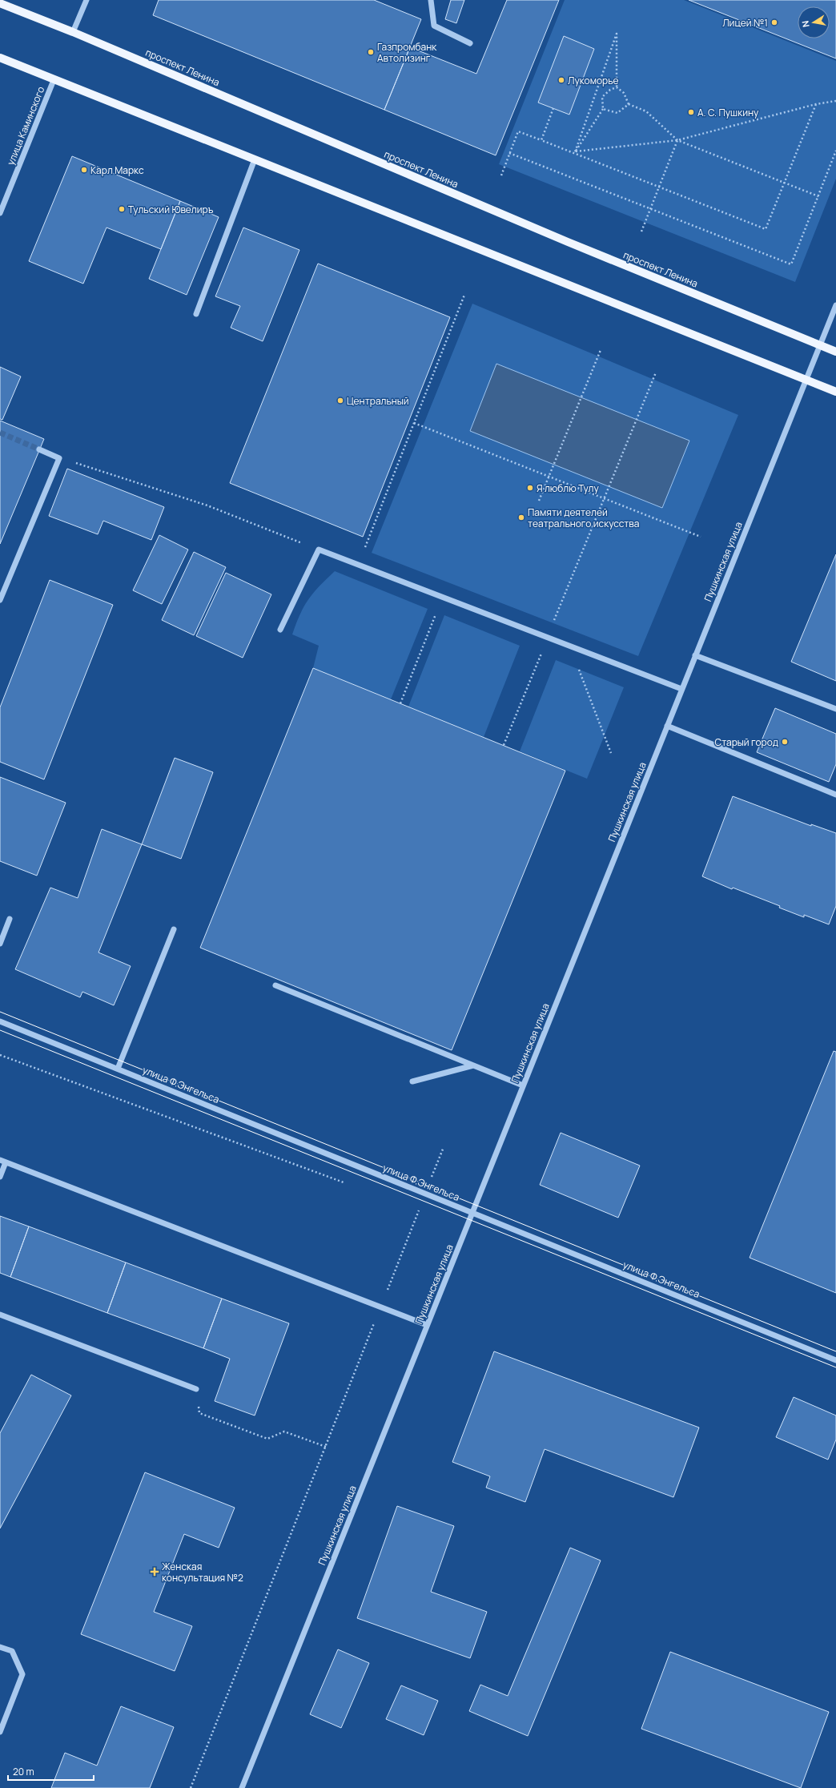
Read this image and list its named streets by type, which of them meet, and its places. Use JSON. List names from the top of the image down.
{
  "streets": {
    "main road": ["проспект Ленина"],
    "street": ["улица Каминского", "Пушкинская улица", "улица Ф.Энгельса"]
  },
  "crossings": [
    ["проспект Ленина", "Пушкинская улица"],
    ["Пушкинская улица", "улица Ф.Энгельса"]
  ],
  "places": {
    "other": [
      "Лицей №1",
      "Газпромбанк Автолизинг",
      "Лукоморье",
      "А. С. Пушкину",
      "Карл Маркс",
      "Тульский Ювелиръ",
      "Центральный",
      "Я люблю Тулу",
      "Памяти деятелей театрального искусства",
      "Старый город"
    ],
    "health": ["Женская консультация №2"]
  },
  "scale_bar": "20 m",
  "north": "left"
}
